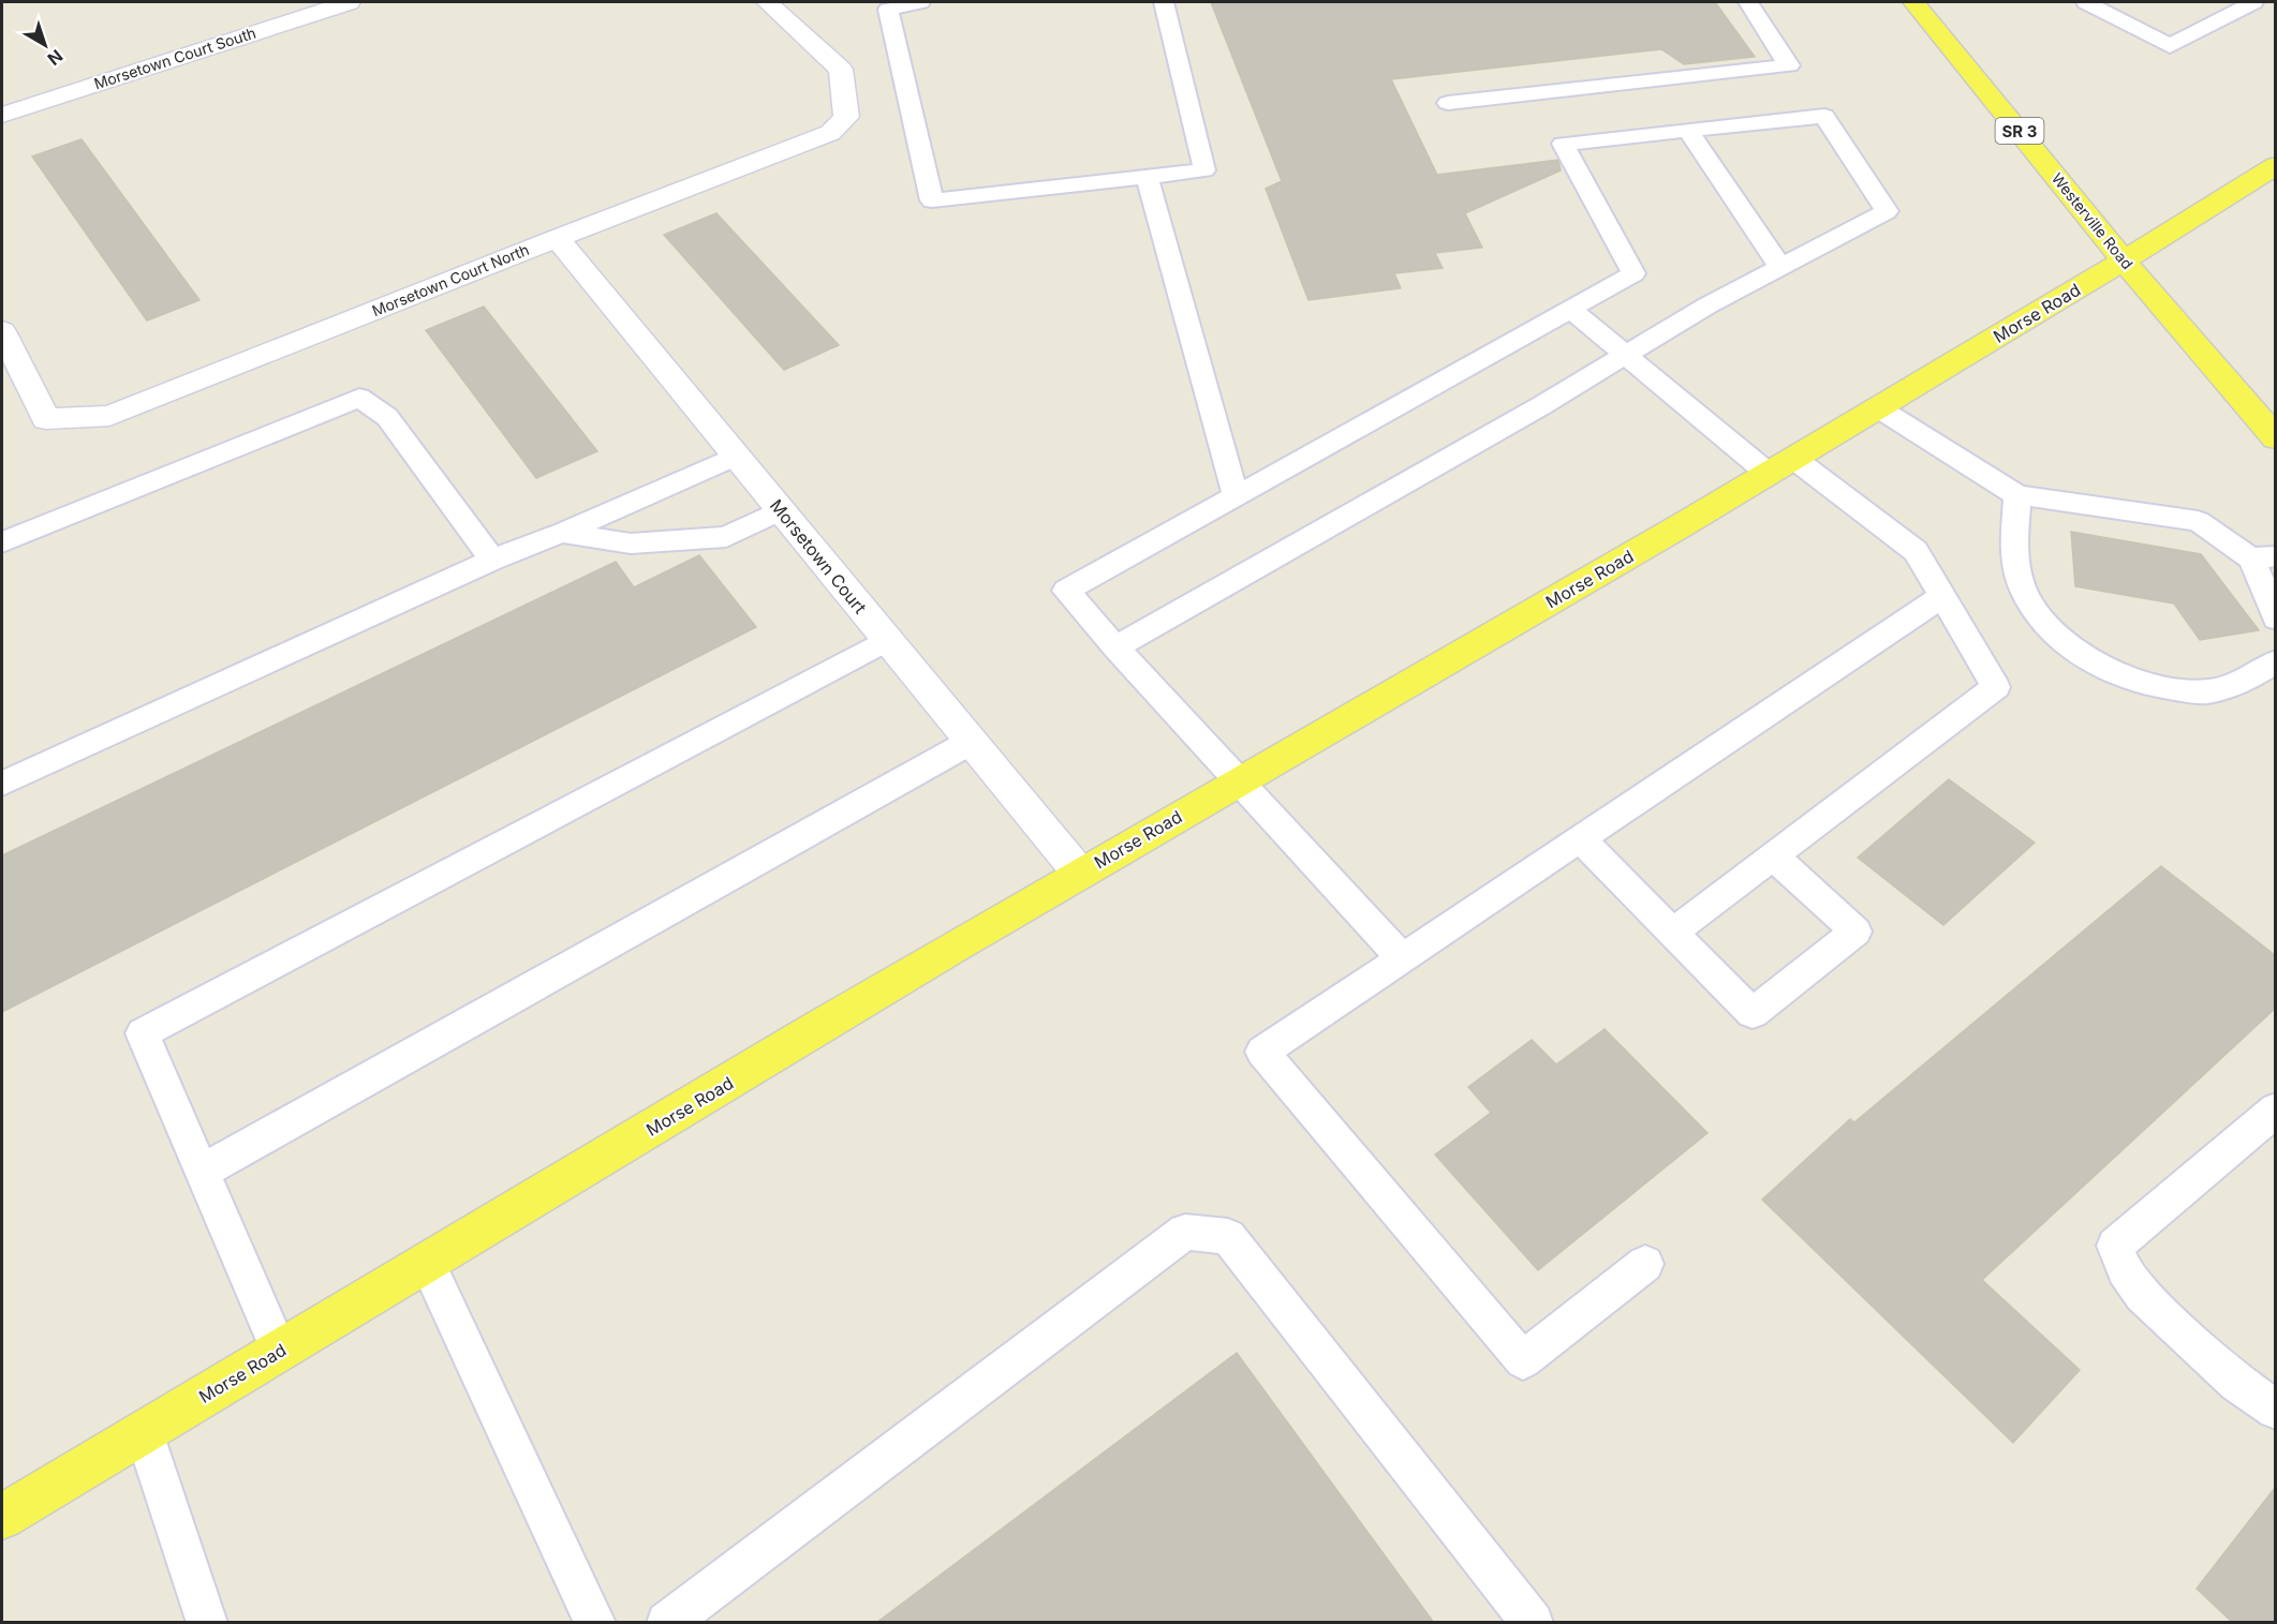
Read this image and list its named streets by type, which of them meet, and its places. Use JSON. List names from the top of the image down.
{
  "streets": {
    "main road": ["SR 3", "Westerville Road", "Morse Road"],
    "street": ["Morsetown Court South", "Morsetown Court North", "Morsetown Court"]
  },
  "crossings": [
    ["Westerville Road", "Morse Road"],
    ["Morsetown Court North", "Morsetown Court"],
    ["Morse Road", "Morsetown Court"]
  ],
  "north": "bottom right"
}
